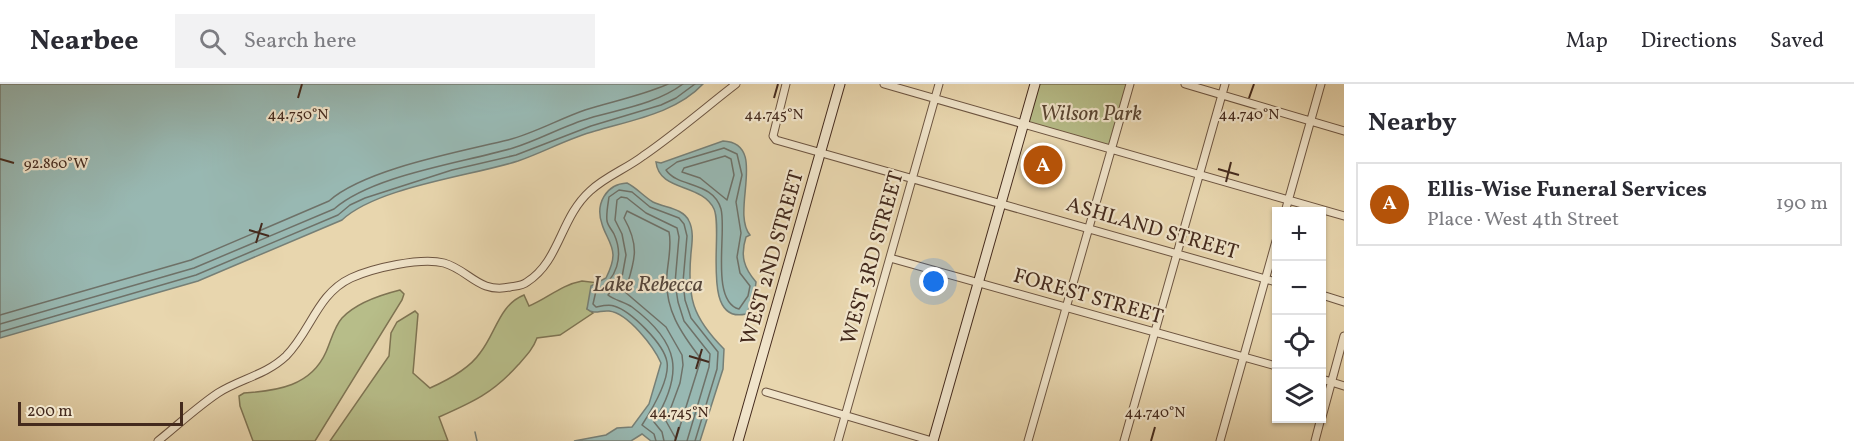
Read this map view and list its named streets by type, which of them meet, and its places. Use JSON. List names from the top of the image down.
{
  "streets": {
    "street": [
      "ASHLAND STREET",
      "WEST 2ND STREET",
      "WEST 3RD STREET",
      "FOREST STREET"
    ]
  },
  "crossings": [
    ["ASHLAND STREET", "WEST 2ND STREET"],
    ["ASHLAND STREET", "WEST 3RD STREET"],
    ["WEST 3RD STREET", "FOREST STREET"]
  ],
  "water": ["Lake Rebecca"],
  "parks": ["Wilson Park"],
  "scale_bar": "200 m",
  "page": {
    "header": "Nearbee",
    "search": "Search here",
    "nav": ["Map", "Directions", "Saved"],
    "heading": "Nearby",
    "pins": "A",
    "list": [
      {
        "mark": "A",
        "name": "Ellis-Wise Funeral Services",
        "note": "Place · West 4th Street",
        "value": "190 m"
      }
    ],
    "map_buttons": ["+", "−"],
    "scale": "200 m"
  },
  "coordinates": [
    "44.750°N",
    "44.745°N",
    "44.740°N",
    "92.860°W"
  ]
}
